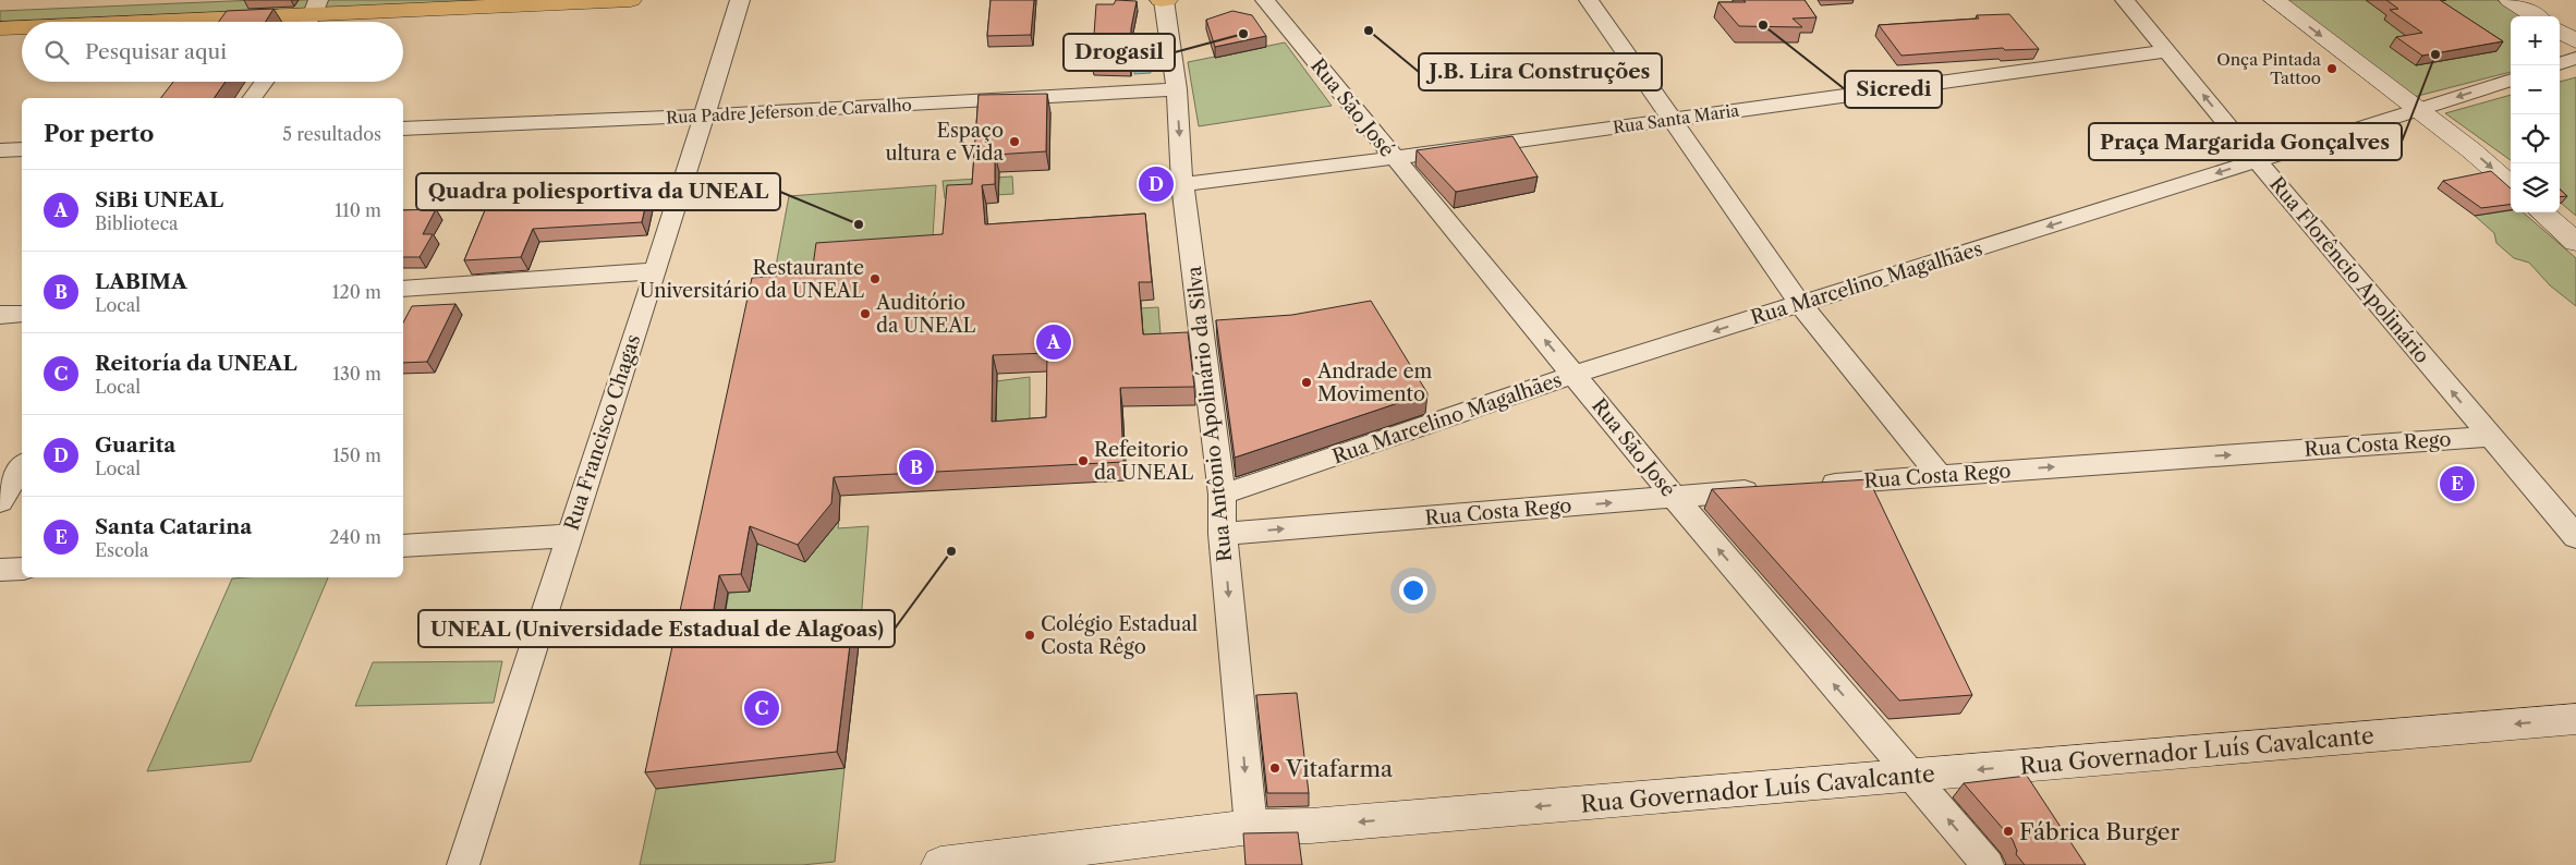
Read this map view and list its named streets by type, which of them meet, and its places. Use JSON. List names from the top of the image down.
{
  "streets": {
    "street": [
      "Rua São José",
      "Rua Padre Jeferson de Carvalho",
      "Rua Santa Maria",
      "Rua Florêncio Apolinário",
      "Rua Marcelino Magalhães",
      "Rua Antônio Apolinário da Silva",
      "Rua Francisco Chagas",
      "Rua Costa Rego",
      "Rua Governador Luís Cavalcante"
    ]
  },
  "crossings": [
    ["Rua São José", "Rua Santa Maria"],
    ["Rua São José", "Rua Marcelino Magalhães"],
    ["Rua São José", "Rua Costa Rego"],
    ["Rua São José", "Rua Governador Luís Cavalcante"],
    ["Rua Padre Jeferson de Carvalho", "Rua Antônio Apolinário da Silva"],
    ["Rua Padre Jeferson de Carvalho", "Rua Francisco Chagas"],
    ["Rua Santa Maria", "Rua Florêncio Apolinário"],
    ["Rua Santa Maria", "Rua Antônio Apolinário da Silva"],
    ["Rua Florêncio Apolinário", "Rua Marcelino Magalhães"],
    ["Rua Florêncio Apolinário", "Rua Costa Rego"],
    ["Rua Marcelino Magalhães", "Rua Antônio Apolinário da Silva"],
    ["Rua Antônio Apolinário da Silva", "Rua Costa Rego"],
    ["Rua Antônio Apolinário da Silva", "Rua Governador Luís Cavalcante"]
  ],
  "one_way": [
    "Rua São José",
    "Rua Marcelino Magalhães",
    "Rua Antônio Apolinário da Silva",
    "Rua Costa Rego",
    "Rua Governador Luís Cavalcante"
  ],
  "places": [
    "Sicredi",
    "J.B. Lira Construções",
    "Drogasil",
    "Praça Margarida Gonçalves",
    "Onça Pintada Tattoo",
    "Espaço ultura e Vida",
    "Quadra poliesportiva da UNEAL",
    "Restaurante Universitário da UNEAL",
    "Auditório da UNEAL",
    "Andrade em Movimento",
    "Refeitorio da UNEAL",
    "UNEAL (Universidade Estadual de Alagoas)",
    "Colégio Estadual Costa Rêgo",
    "Vitafarma",
    "Fábrica Burger"
  ],
  "page": {
    "map_buttons": ["+", "−"],
    "search": "Pesquisar aqui",
    "heading": ["Por perto", "5 resultados"],
    "pins": [
      "D",
      "A",
      "B",
      "E",
      "C"
    ],
    "list": [
      {
        "mark": "A",
        "name": "SiBi UNEAL",
        "note": "Biblioteca",
        "value": "110 m"
      },
      {
        "mark": "B",
        "name": "LABIMA",
        "note": "Local",
        "value": "120 m"
      },
      {
        "mark": "C",
        "name": "Reitoría da UNEAL",
        "note": "Local",
        "value": "130 m"
      },
      {
        "mark": "D",
        "name": "Guarita",
        "note": "Local",
        "value": "150 m"
      },
      {
        "mark": "E",
        "name": "Santa Catarina",
        "note": "Escola",
        "value": "240 m"
      }
    ]
  }
}
